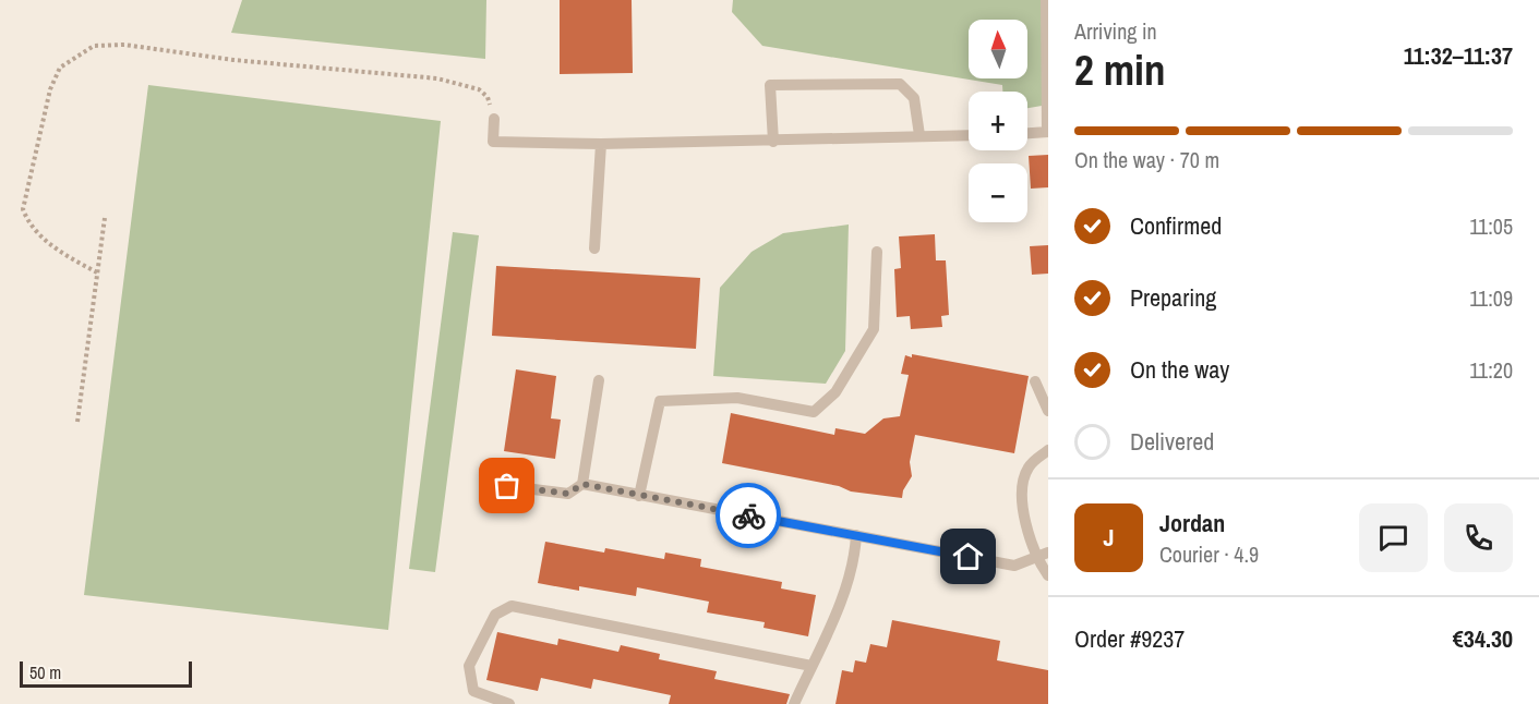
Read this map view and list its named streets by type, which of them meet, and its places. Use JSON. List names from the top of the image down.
{
  "scale_bar": "50 m",
  "north": "top",
  "page": {
    "heading": ["2 min", "Arriving in", "11:32–11:37"],
    "panel": [
      "Jordan",
      "Courier · 4.9",
      "Order #9237",
      "€34.30"
    ],
    "map_buttons": ["+", "−"],
    "bar": "On the way · 70 m",
    "list": [
      ["Confirmed", "11:05"],
      ["Preparing", "11:09"],
      ["On the way", "11:20"],
      "Delivered"
    ],
    "round": "J",
    "scale": "50 m"
  }
}
